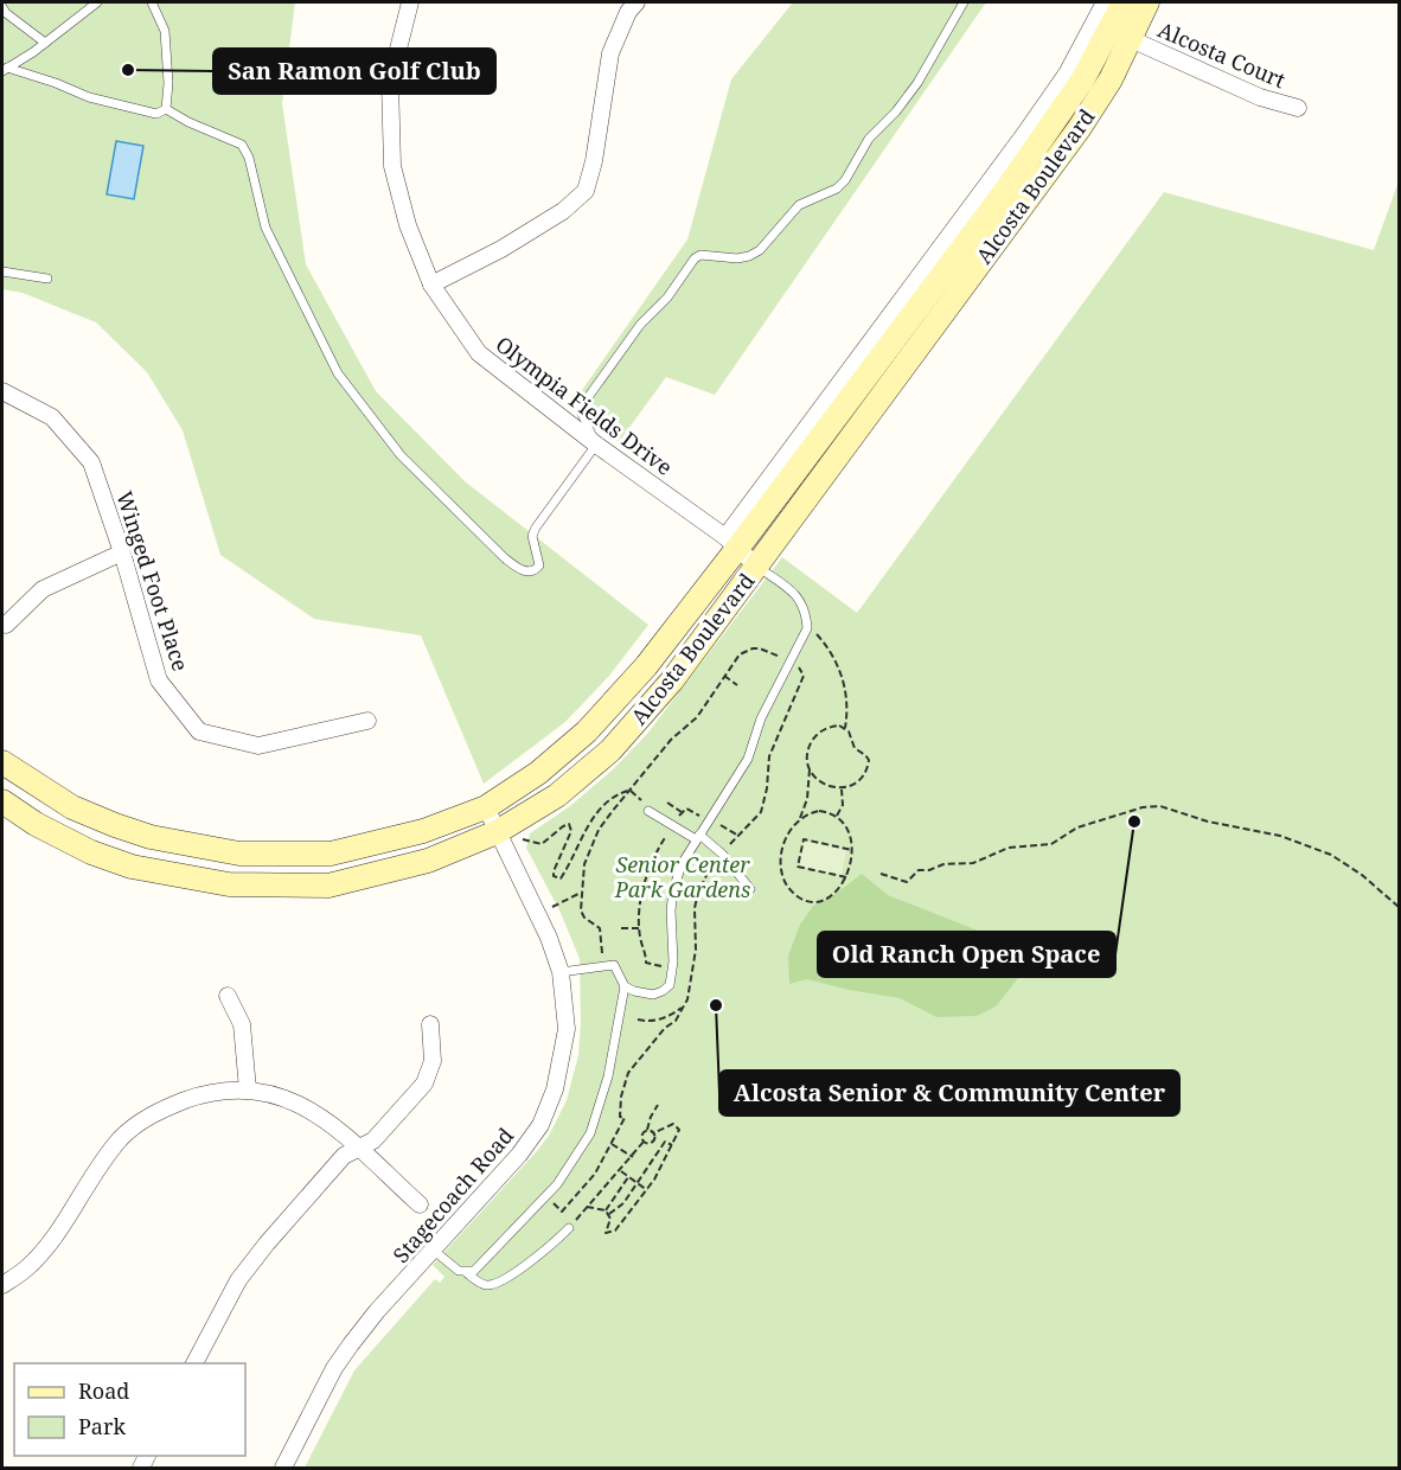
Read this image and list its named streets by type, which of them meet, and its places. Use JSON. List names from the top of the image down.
{
  "streets": {
    "main road": ["Alcosta Boulevard"],
    "street": [
      "Alcosta Court",
      "Olympia Fields Drive",
      "Winged Foot Place",
      "Stagecoach Road"
    ]
  },
  "crossings": [
    ["Alcosta Court", "Alcosta Boulevard"],
    ["Alcosta Boulevard", "Olympia Fields Drive"],
    ["Alcosta Boulevard", "Stagecoach Road"]
  ],
  "parks": ["Senior Center Park Gardens"],
  "places": ["San Ramon Golf Club", "Old Ranch Open Space", "Alcosta Senior & Community Center"],
  "legend": ["Road", "Park"]
}
